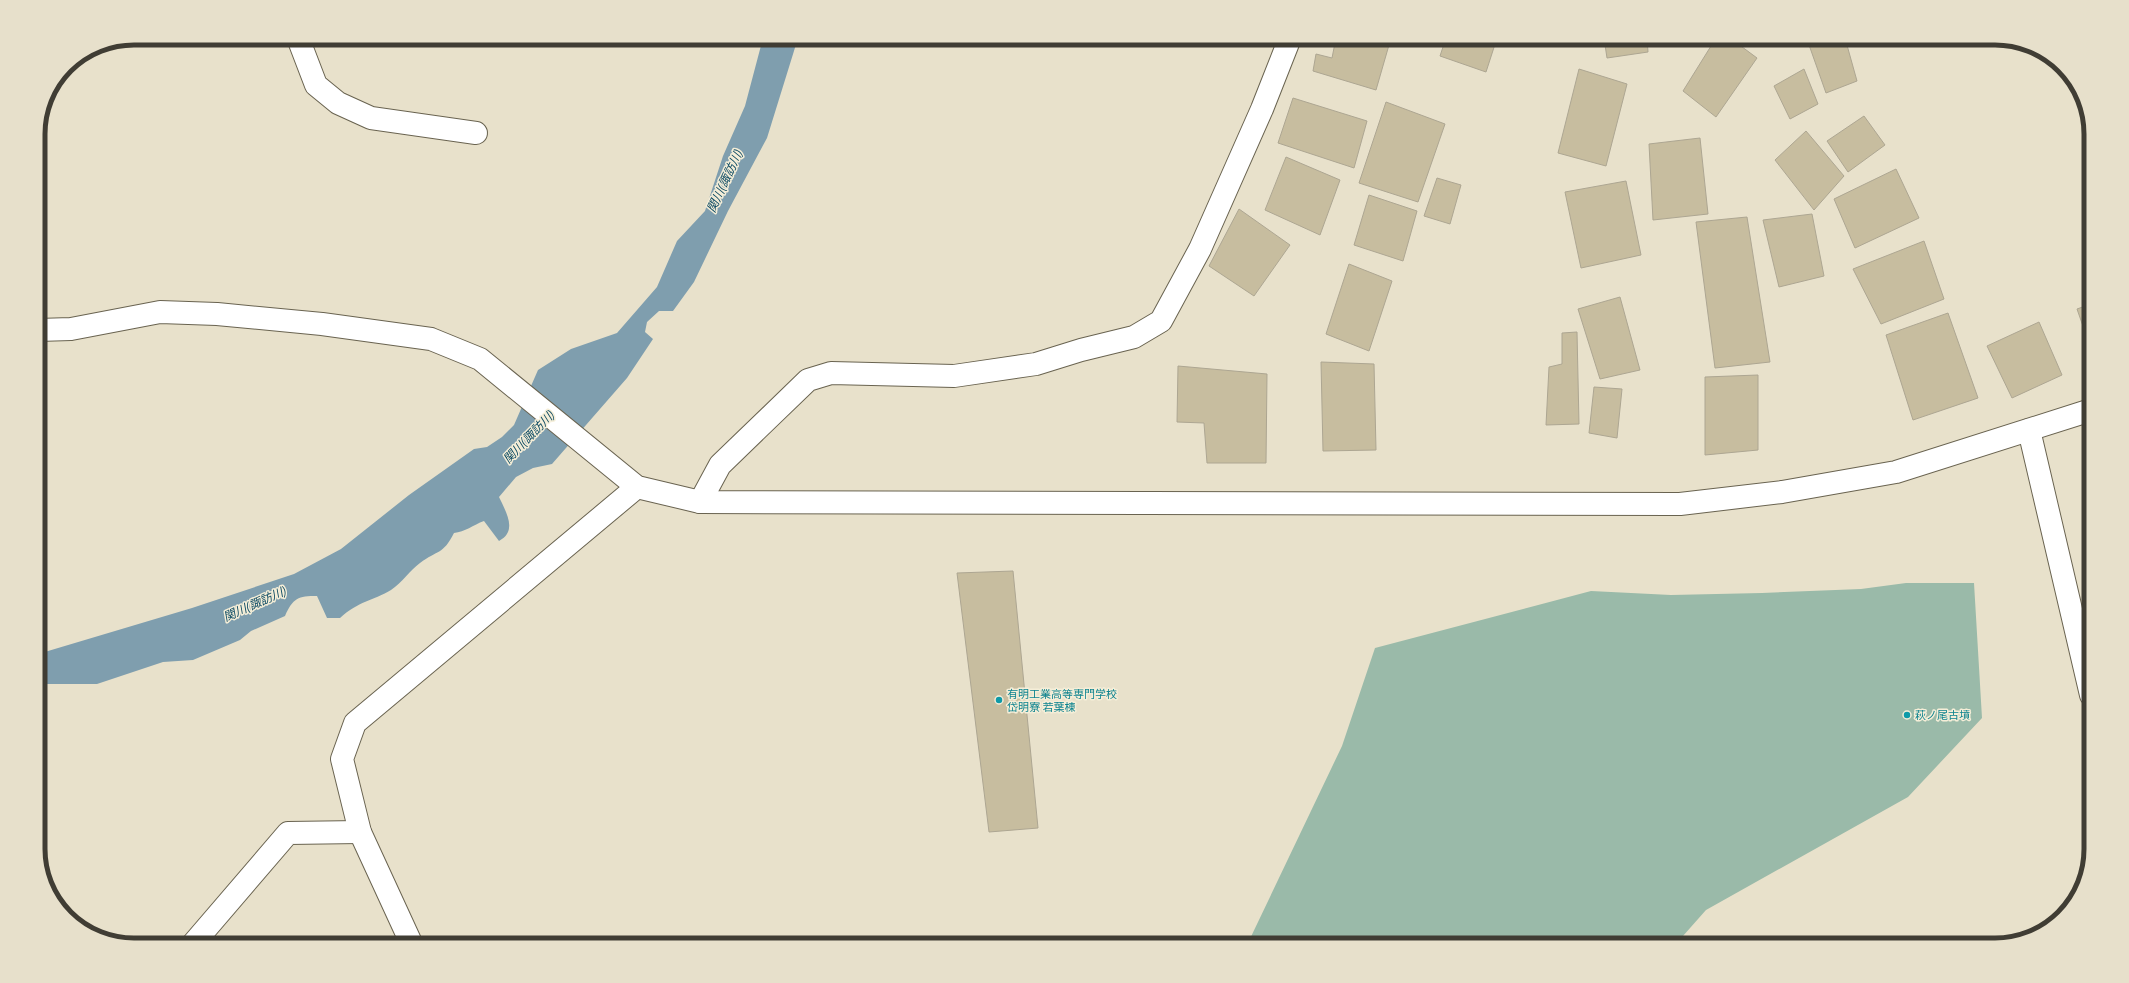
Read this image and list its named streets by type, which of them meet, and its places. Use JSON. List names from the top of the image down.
{
  "water": ["関川(諏訪川)"],
  "places": ["有明工業高等専門学校 岱明寮 若葉棟", "萩ノ尾古墳"]
}
